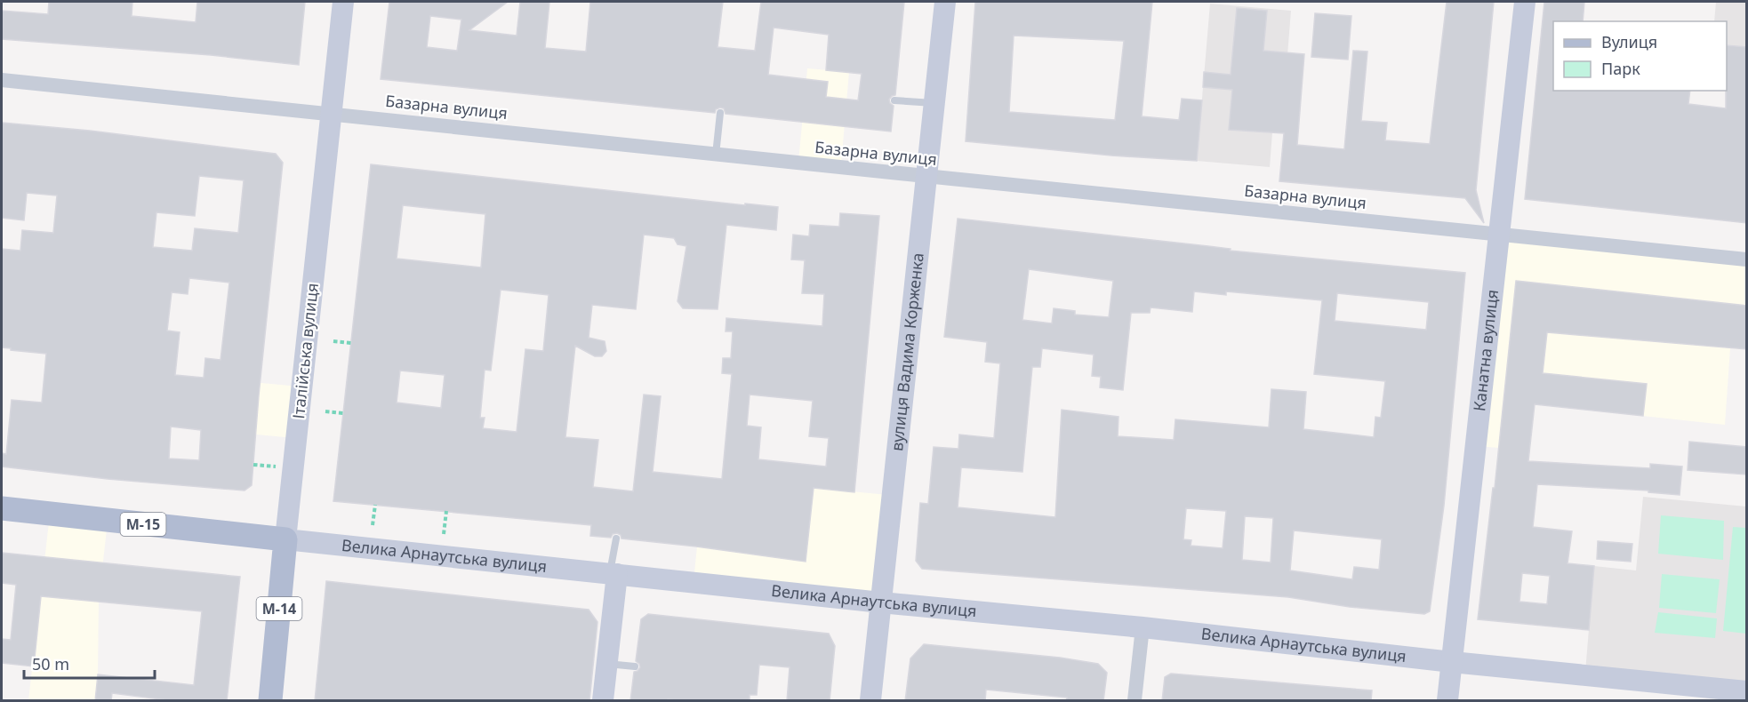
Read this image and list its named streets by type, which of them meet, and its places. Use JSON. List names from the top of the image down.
{
  "streets": {
    "main road": [
      "Італійська вулиця",
      "вулиця Вадима Корженка",
      "Канатна вулиця",
      "М-15",
      "Велика Арнаутська вулиця",
      "М-14"
    ],
    "street": ["Базарна вулиця"]
  },
  "crossings": [
    ["Базарна вулиця", "Італійська вулиця"],
    ["Базарна вулиця", "вулиця Вадима Корженка"],
    ["Базарна вулиця", "Канатна вулиця"],
    ["Італійська вулиця", "Велика Арнаутська вулиця"],
    ["вулиця Вадима Корженка", "Велика Арнаутська вулиця"],
    ["Канатна вулиця", "Велика Арнаутська вулиця"]
  ],
  "legend": ["Вулиця", "Парк"],
  "scale_bar": "50 m"
}
